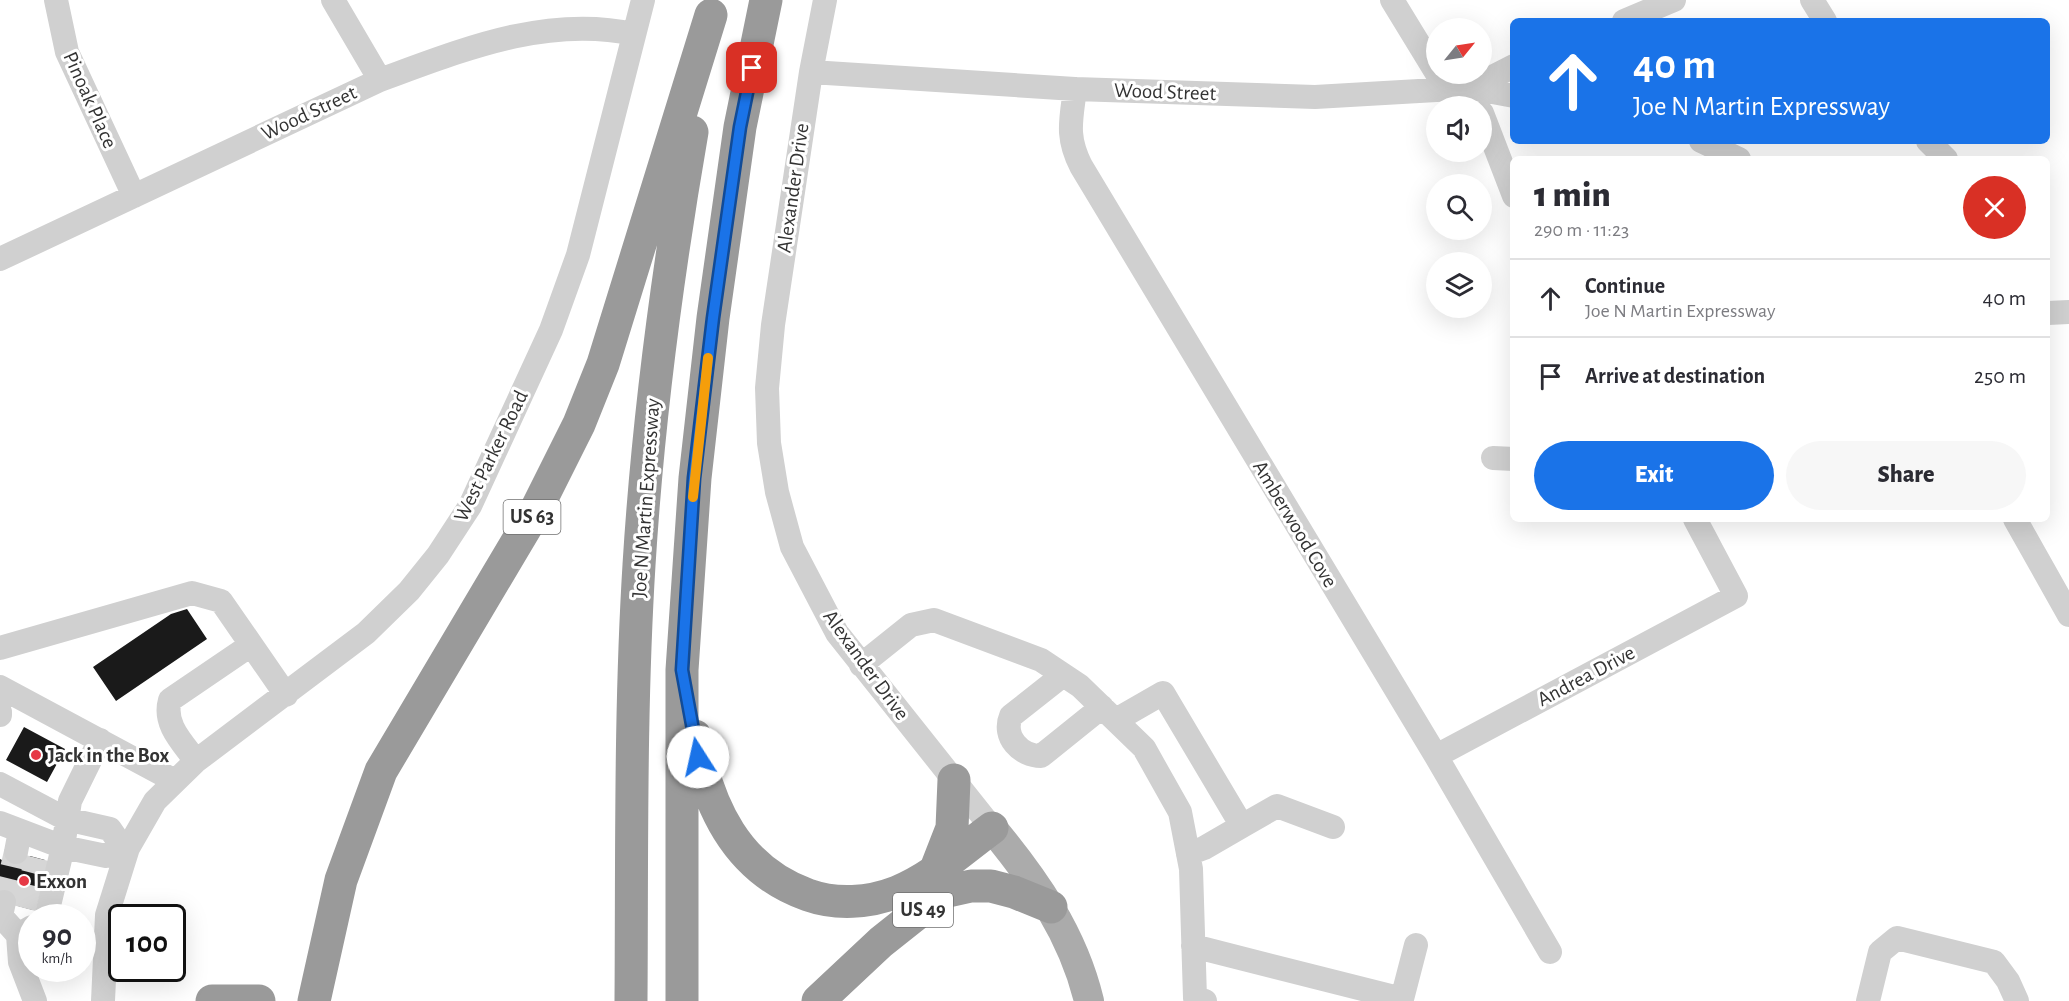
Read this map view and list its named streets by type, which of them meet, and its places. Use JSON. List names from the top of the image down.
{
  "streets": {
    "highway": ["Joe N Martin Expressway", "US 63", "US 49"],
    "main road": ["Alexander Drive"],
    "street": [
      "Wood Street",
      "Pinoak Place",
      "West Parker Road",
      "Amberwood Cove",
      "Andrea Drive"
    ]
  },
  "crossings": [
    ["Wood Street", "Pinoak Place"],
    ["Wood Street", "Alexander Drive"],
    ["Wood Street", "West Parker Road"],
    ["Wood Street", "Amberwood Cove"],
    ["Alexander Drive", "US 49"],
    ["Joe N Martin Expressway", "US 63"],
    ["Amberwood Cove", "Andrea Drive"]
  ],
  "places": ["Jack in the Box", "Exxon"],
  "north": "top right",
  "page": {
    "turn": ["40 m", "Joe N Martin Expressway"],
    "heading": ["1 min", "290 m · 11:23"],
    "list": [
      {
        "name": "Continue",
        "note": "Joe N Martin Expressway",
        "value": "40 m"
      },
      {
        "name": "Arrive at destination",
        "value": "250 m"
      }
    ],
    "buttons": ["Exit", "Share"],
    "speed": "90 km/h",
    "limit": "100"
  }
}
